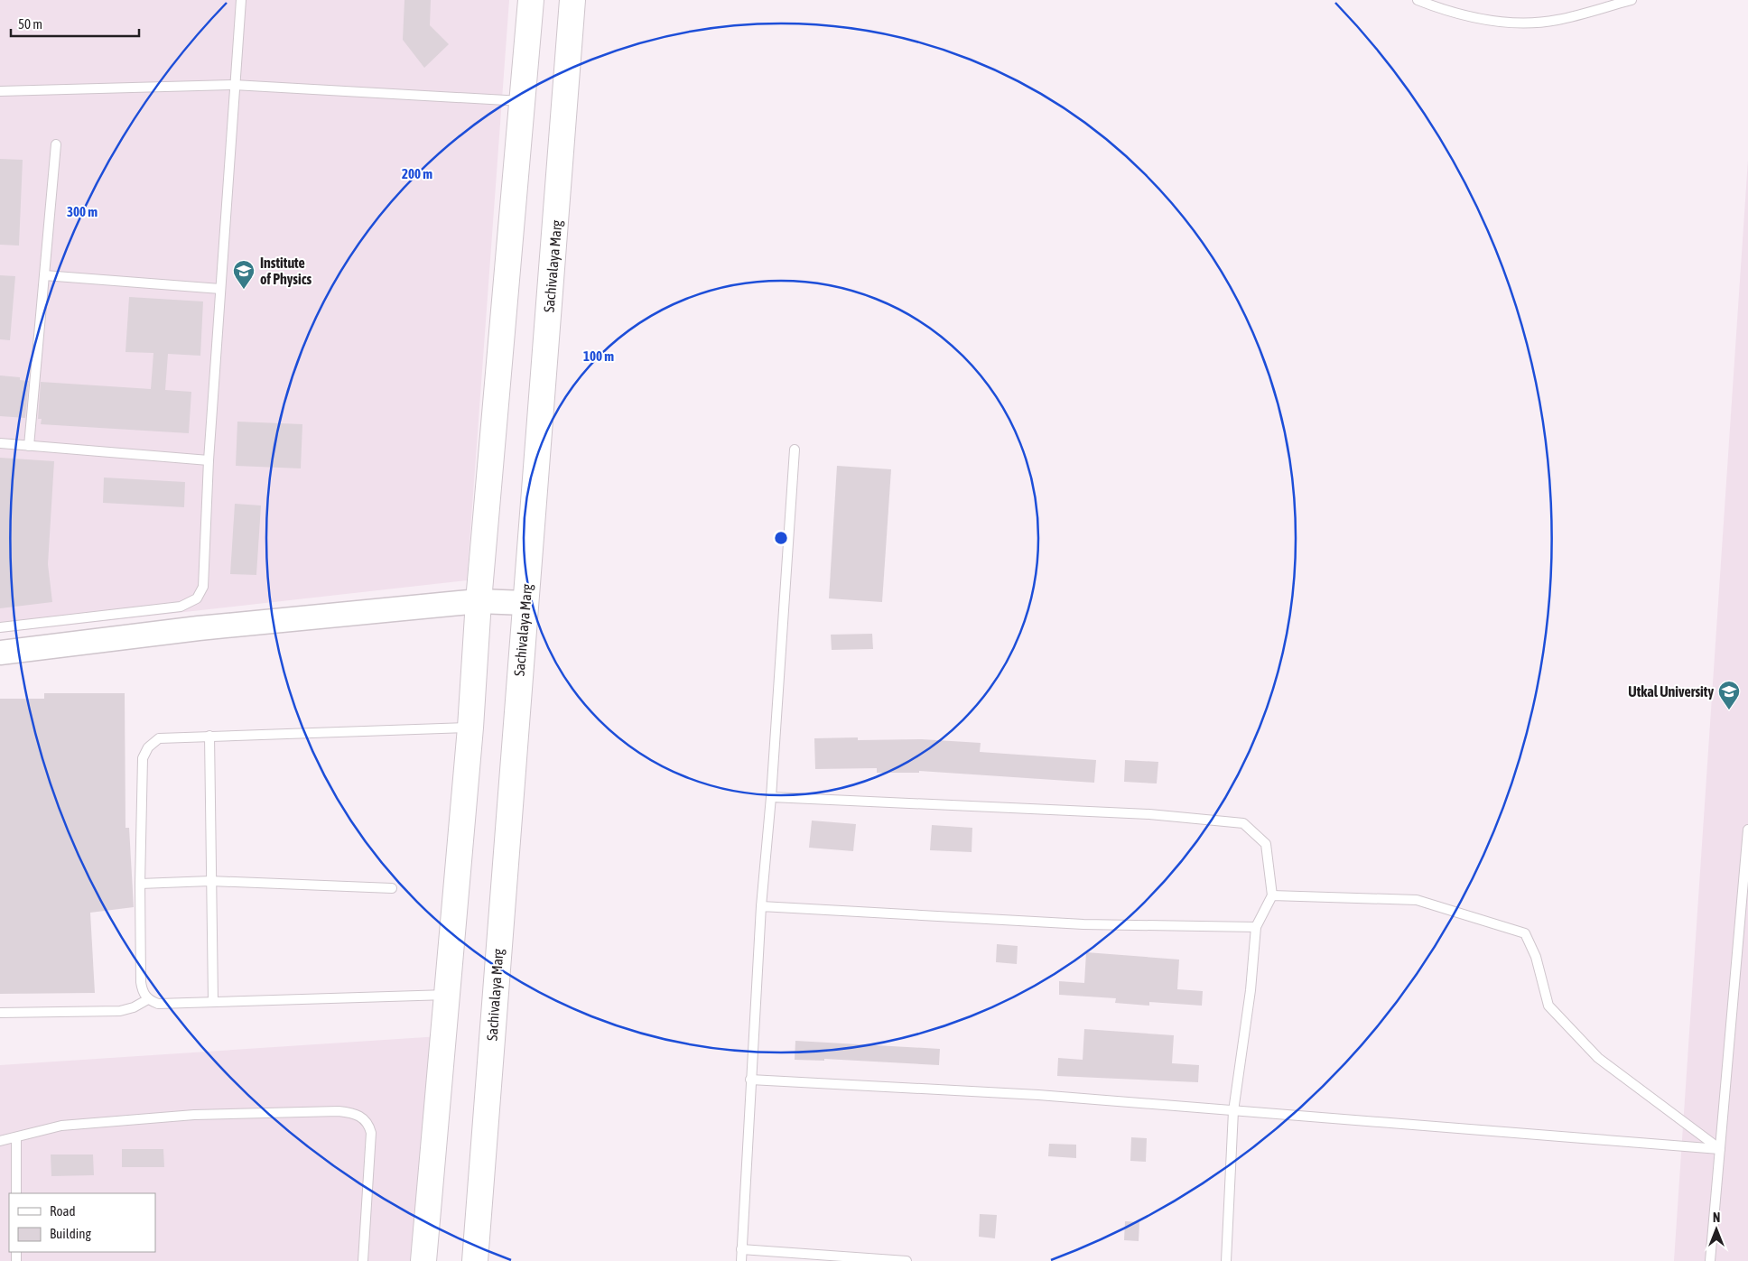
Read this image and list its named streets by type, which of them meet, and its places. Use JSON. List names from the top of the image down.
{
  "streets": {
    "main road": ["Sachivalaya Marg"]
  },
  "places": {
    "school or university": ["Institute of Physics", "Utkal University"]
  },
  "legend": ["Road", "Building"],
  "scale_bar": "50 m",
  "north": "top",
  "rings": ["200 m", "300 m", "100 m"]
}
